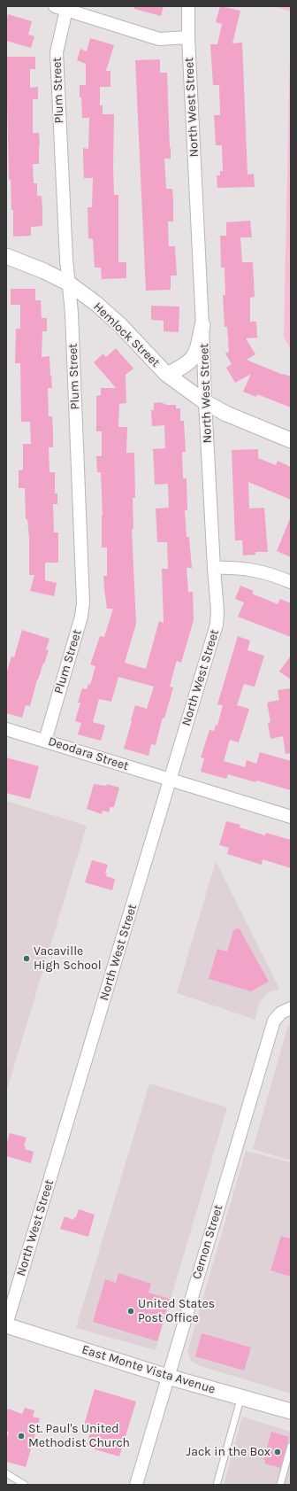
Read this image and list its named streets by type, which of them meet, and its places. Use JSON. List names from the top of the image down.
{
  "streets": {
    "street": [
      "Plum Street",
      "North West Street",
      "Hemlock Street",
      "Deodara Street",
      "Cernon Street",
      "East Monte Vista Avenue"
    ]
  },
  "crossings": [
    ["Plum Street", "Hemlock Street"],
    ["Plum Street", "Deodara Street"],
    ["North West Street", "Hemlock Street"],
    ["North West Street", "Deodara Street"],
    ["North West Street", "East Monte Vista Avenue"],
    ["Cernon Street", "East Monte Vista Avenue"]
  ],
  "places": [
    "Vacaville High School",
    "United States Post Office",
    "St. Paul's United Methodist Church",
    "Jack in the Box"
  ]
}
